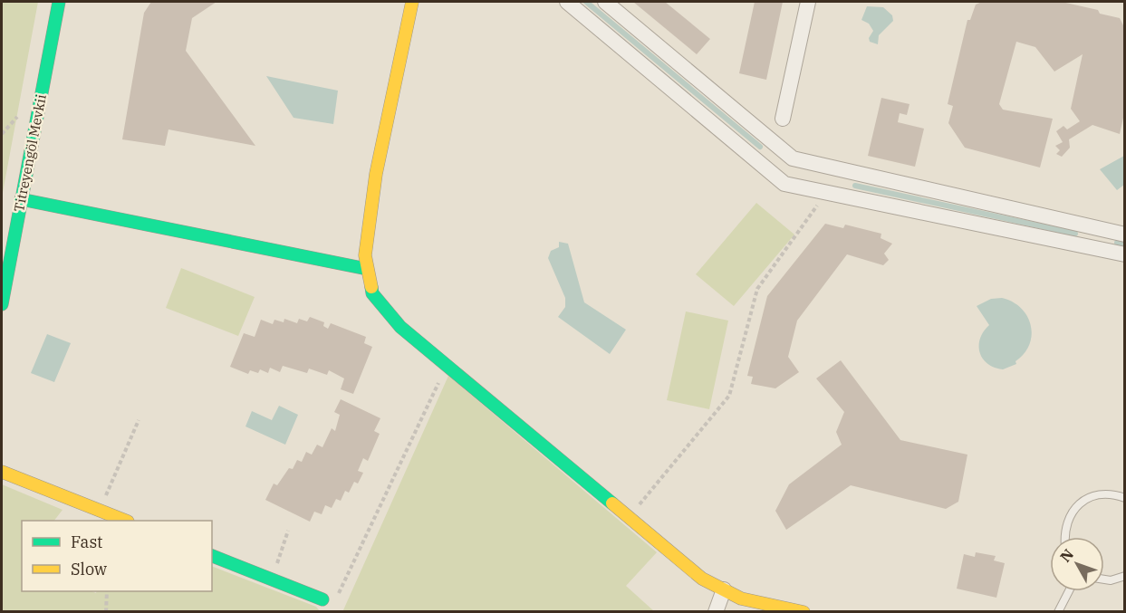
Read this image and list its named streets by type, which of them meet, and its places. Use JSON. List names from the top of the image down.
{
  "streets": {
    "street": ["Titreyengöl Mevkii"]
  },
  "legend": ["Fast", "Slow"],
  "north": "top left"
}
